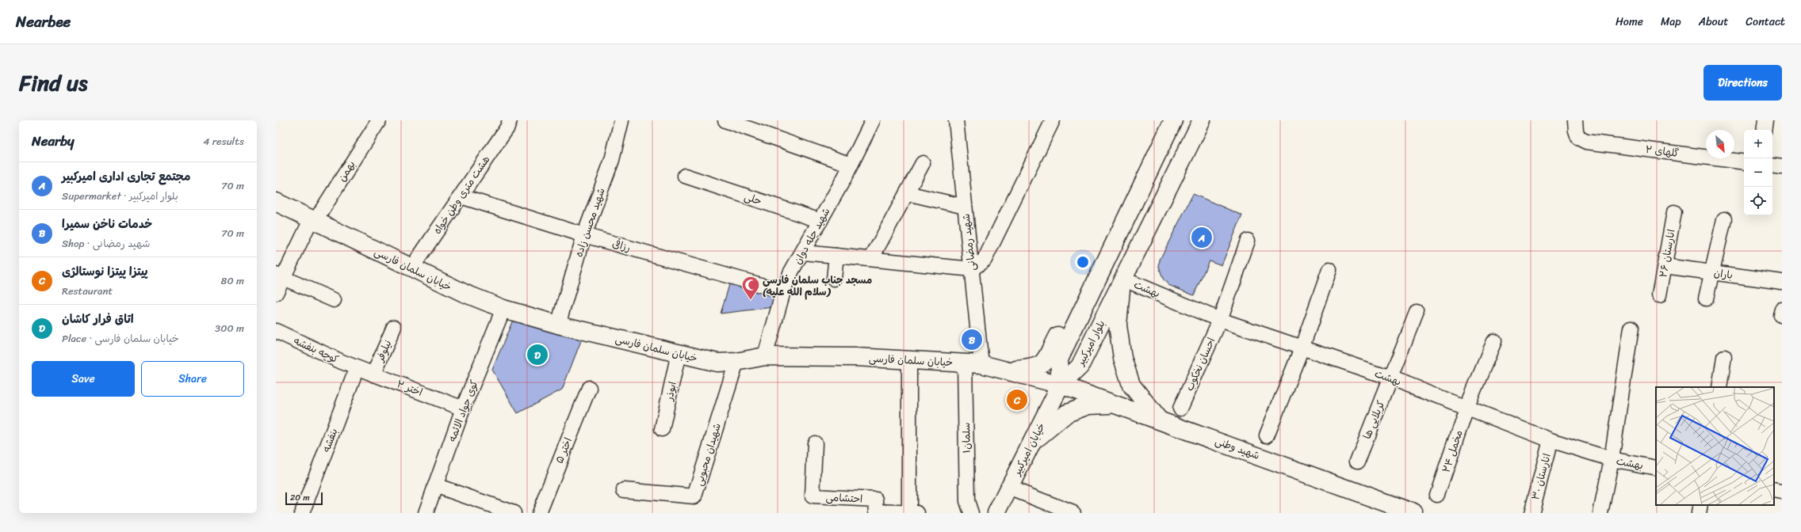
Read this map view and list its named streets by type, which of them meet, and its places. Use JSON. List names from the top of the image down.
{
  "streets": {
    "main road": [
      "خیابان سلمان فارسی",
      "بلوار امیرکبیر",
      "شهید وطنی",
      "خیابان امیرکبیر"
    ],
    "street": [
      "گلهای ۲",
      "بهمن",
      "هشت متری وطن خواه",
      "حلی",
      "شهید محسن زاده",
      "شهید چله دوان",
      "شهید رمضانی",
      "رزاقی",
      "انارستان ۲۶",
      "باران",
      "بهشت",
      "کوچه بنفشه",
      "نیلوفر",
      "احسان نخکوب",
      "اختر ۲",
      "ابوذر",
      "کوی جواد الائمه",
      "کربلایی ها",
      "سلمان۱",
      "بنفشه",
      "اختر ۵",
      "مخمل ۲۴",
      "شهیدان محبوبی",
      "انارستان ۳۰",
      "احتشامی"
    ]
  },
  "crossings": [
    ["بهمن", "خیابان سلمان فارسی"],
    ["هشت متری وطن خواه", "رزاقی"],
    ["هشت متری وطن خواه", "خیابان سلمان فارسی"],
    ["حلی", "شهید چله دوان"],
    ["شهید محسن زاده", "رزاقی"],
    ["شهید محسن زاده", "خیابان سلمان فارسی"],
    ["شهید چله دوان", "رزاقی"],
    ["شهید چله دوان", "خیابان سلمان فارسی"],
    ["شهید رمضانی", "خیابان سلمان فارسی"],
    ["انارستان ۲۶", "باران"],
    ["خیابان سلمان فارسی", "بلوار امیرکبیر"],
    ["خیابان سلمان فارسی", "ابوذر"],
    ["خیابان سلمان فارسی", "کوی جواد الائمه"],
    ["خیابان سلمان فارسی", "سلمان۱"],
    ["خیابان سلمان فارسی", "شهید وطنی"],
    ["خیابان سلمان فارسی", "خیابان امیرکبیر"],
    ["خیابان سلمان فارسی", "شهیدان محبوبی"],
    ["بهشت", "بلوار امیرکبیر"],
    ["بهشت", "احسان نخکوب"],
    ["بهشت", "کربلایی ها"],
    ["بهشت", "مخمل ۲۴"],
    ["بهشت", "انارستان ۳۰"],
    ["بلوار امیرکبیر", "شهید وطنی"],
    ["بلوار امیرکبیر", "خیابان امیرکبیر"],
    ["کوچه بنفشه", "اختر ۲"],
    ["کوچه بنفشه", "بنفشه"],
    ["نیلوفر", "اختر ۲"],
    ["اختر ۲", "کوی جواد الائمه"],
    ["اختر ۲", "بنفشه"],
    ["شهید وطنی", "خیابان امیرکبیر"]
  ],
  "places": {
    "mosque": ["مسجد جناب سلمان فارسی (سلام الله علیه)"]
  },
  "scale_bar": "20 m",
  "north": "bottom right",
  "page": {
    "header": "Nearbee",
    "nav": [
      "Home",
      "Map",
      "About",
      "Contact"
    ],
    "title": "Find us",
    "buttons": [
      "Directions",
      ["Save", "Share"]
    ],
    "heading": ["Nearby", "4 results"],
    "map_buttons": ["+", "−"],
    "list": [
      {
        "mark": "A",
        "name": "مجتمع تجاری اداری امیرکبیر",
        "note": "Supermarket · بلوار امیرکبیر",
        "value": "70 m"
      },
      {
        "mark": "B",
        "name": "خدمات ناخن سمیرا",
        "note": "Shop · شهید رمضانی",
        "value": "70 m"
      },
      {
        "mark": "C",
        "name": "پیتزا پیتزا نوستالژی",
        "note": "Restaurant",
        "value": "80 m"
      },
      {
        "mark": "D",
        "name": "اتاق فرار کاشان",
        "note": "Place · خیابان سلمان فارسی",
        "value": "300 m"
      }
    ],
    "pins": [
      "A",
      "B",
      "D",
      "C"
    ],
    "scale": "20 m"
  }
}
